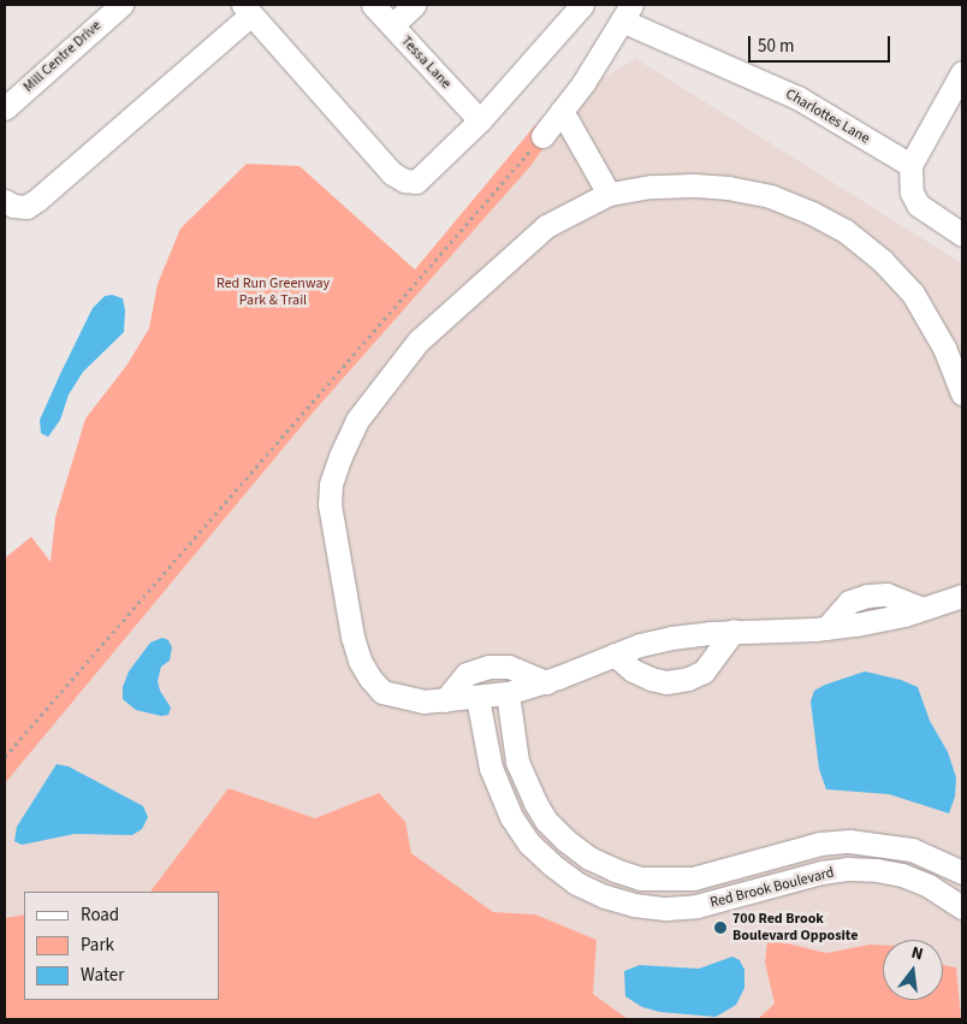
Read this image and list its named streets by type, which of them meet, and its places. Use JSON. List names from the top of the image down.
{
  "streets": {
    "street": [
      "Mill Centre Drive",
      "Tessa Lane",
      "Charlottes Lane",
      "Red Brook Boulevard"
    ]
  },
  "parks": ["Red Run Greenway Park & Trail"],
  "places": ["700 Red Brook Boulevard Opposite"],
  "legend": ["Road", "Park", "Water"],
  "scale_bar": "50 m",
  "north": "top"
}
